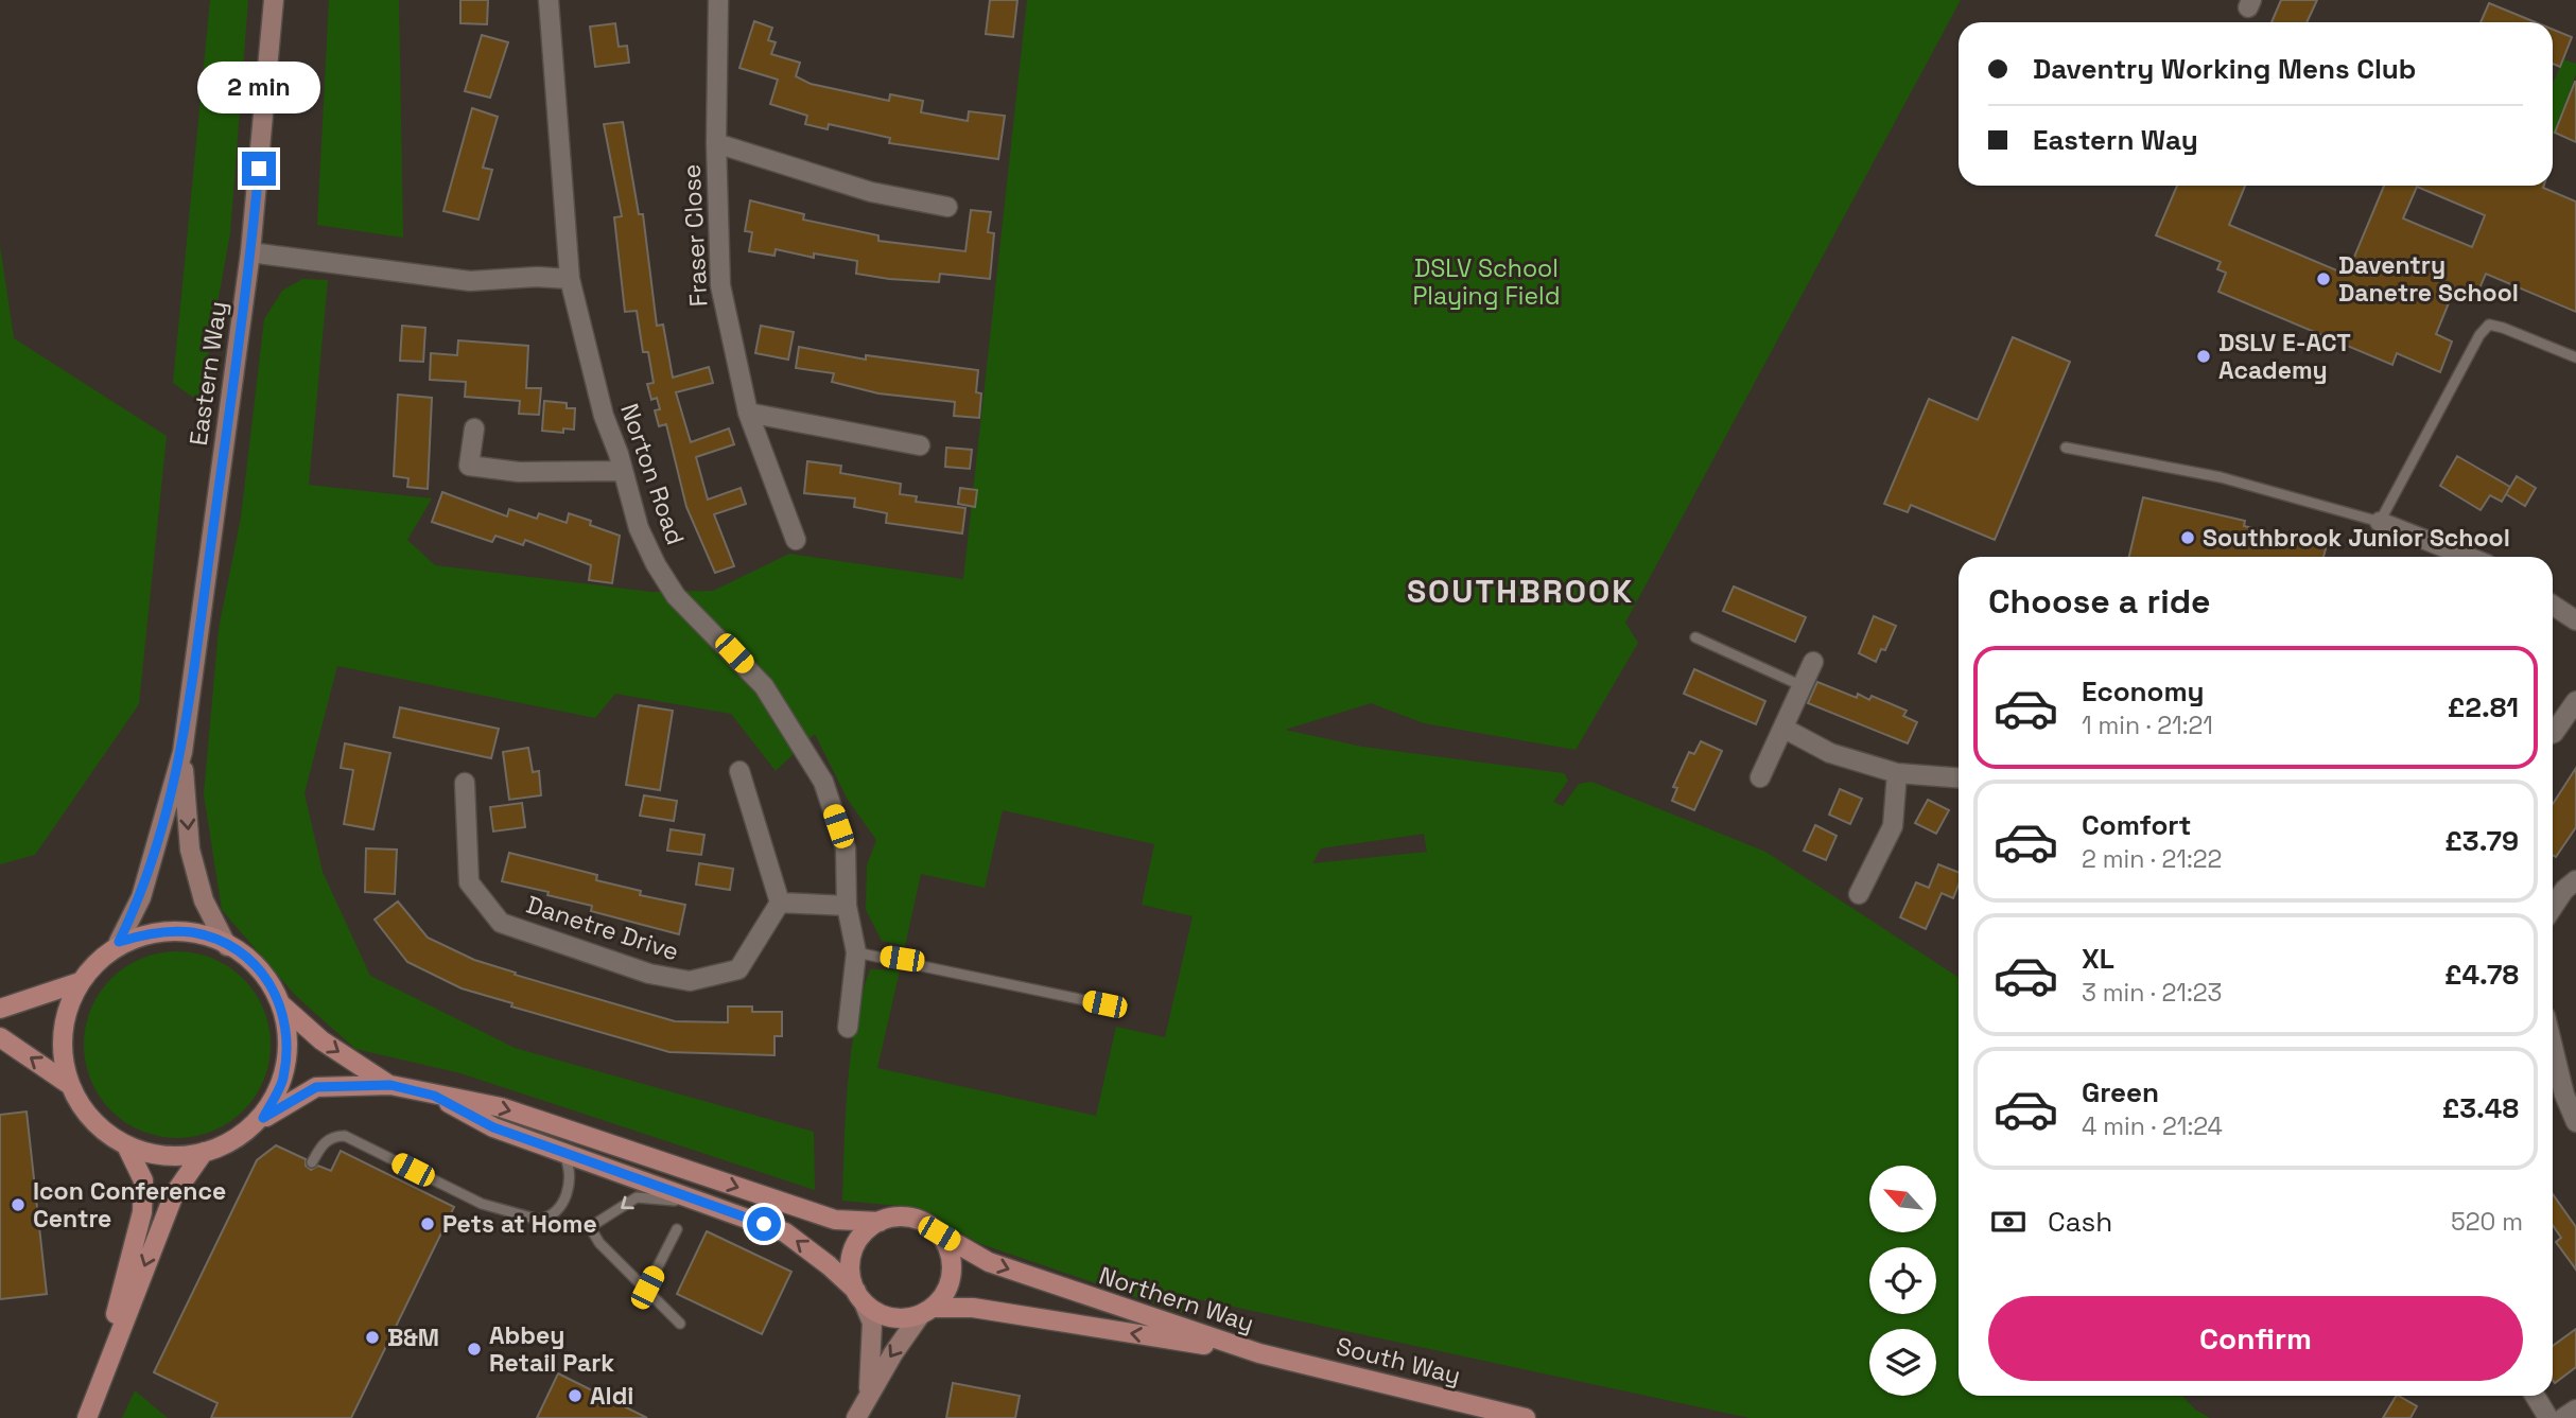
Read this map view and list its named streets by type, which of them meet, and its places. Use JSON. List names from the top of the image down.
{
  "streets": {
    "main road": ["Eastern Way", "Northern Way", "South Way"],
    "street": ["Fraser Close", "Norton Road", "Danetre Drive"]
  },
  "crossings": [
    ["Northern Way", "South Way"]
  ],
  "districts": ["SOUTHBROOK"],
  "parks": ["DSLV School Playing Field"],
  "places": [
    "Daventry Danetre School",
    "DSLV E-ACT Academy",
    "Southbrook Junior School",
    "Icon Conference Centre",
    "Pets at Home",
    "B&M",
    "Abbey Retail Park",
    "Aldi"
  ],
  "north": "top left",
  "page": {
    "banner": ["Daventry Working Mens Club", "Eastern Way"],
    "bubble": "2 min",
    "heading": "Choose a ride",
    "list": [
      {
        "name": "Economy",
        "note": "1 min · 21:21",
        "value": "£2.81"
      },
      {
        "name": "Comfort",
        "note": "2 min · 21:22",
        "value": "£3.79"
      },
      {
        "name": "XL",
        "note": "3 min · 21:23",
        "value": "£4.78"
      },
      {
        "name": "Green",
        "note": "4 min · 21:24",
        "value": "£3.48"
      }
    ],
    "pay": ["Cash", "520 m"],
    "buttons": "Confirm"
  }
}
